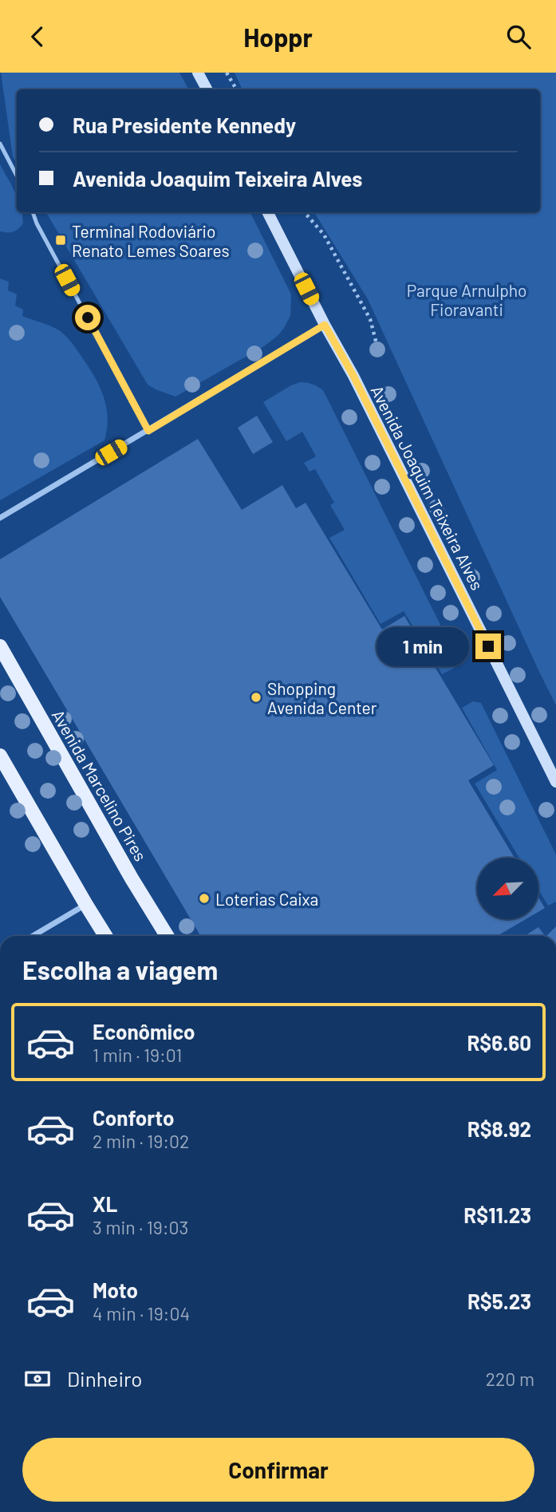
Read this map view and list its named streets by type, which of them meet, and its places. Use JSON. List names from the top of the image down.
{
  "streets": {
    "main road": ["Avenida Joaquim Teixeira Alves", "Avenida Marcelino Pires"]
  },
  "parks": ["Parque Arnulpho Fioravanti"],
  "places": {
    "transit": ["Terminal Rodoviário Renato Lemes Soares"],
    "other": ["Shopping Avenida Center", "Loterias Caixa"]
  },
  "north": "bottom left",
  "page": {
    "header": "Hoppr",
    "banner": ["Rua Presidente Kennedy", "Avenida Joaquim Teixeira Alves"],
    "bubble": "1 min",
    "heading": "Escolha a viagem",
    "list": [
      {
        "name": "Econômico",
        "note": "1 min · 19:01",
        "value": "R$6.60"
      },
      {
        "name": "Conforto",
        "note": "2 min · 19:02",
        "value": "R$8.92"
      },
      {
        "name": "XL",
        "note": "3 min · 19:03",
        "value": "R$11.23"
      },
      {
        "name": "Moto",
        "note": "4 min · 19:04",
        "value": "R$5.23"
      }
    ],
    "pay": ["Dinheiro", "220 m"],
    "buttons": "Confirmar"
  }
}
